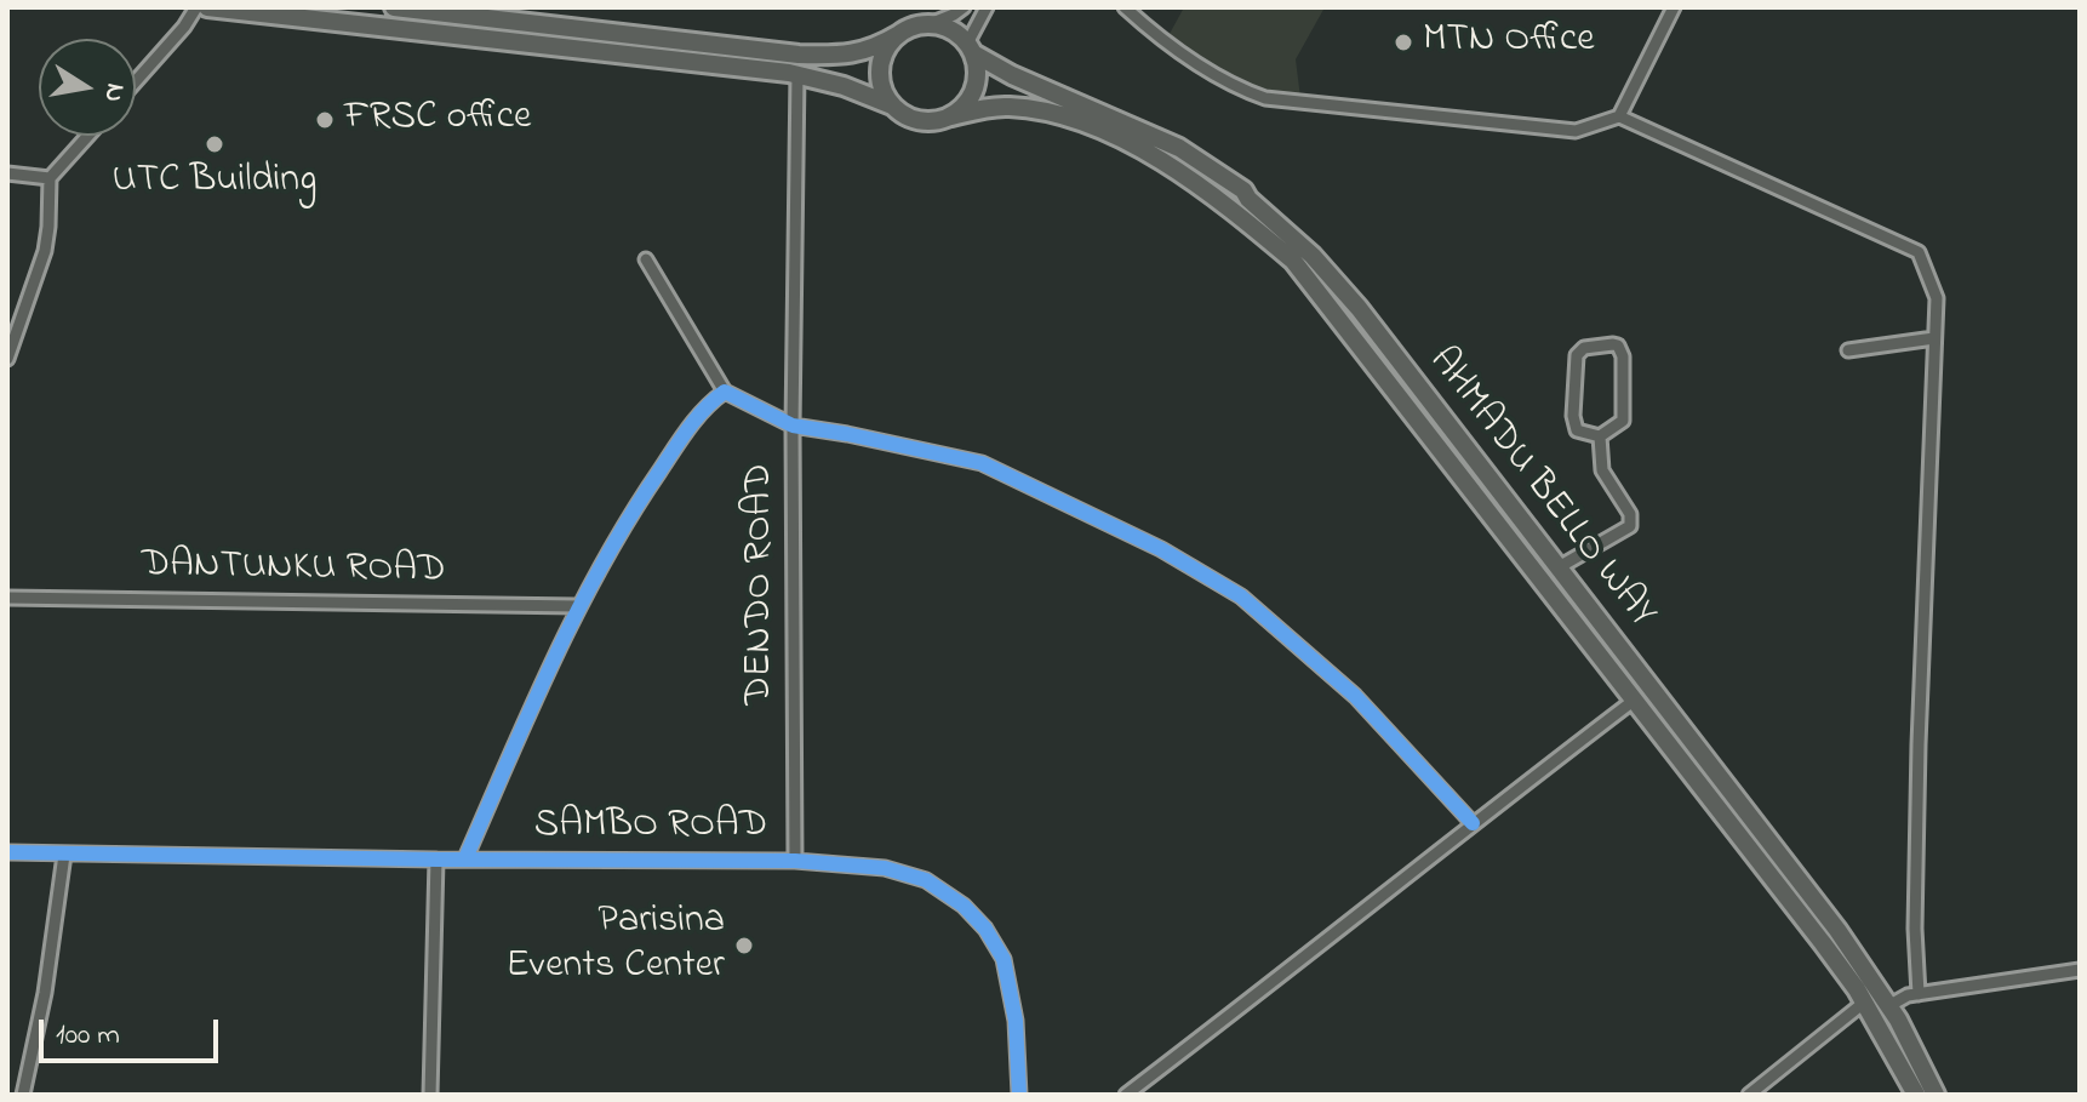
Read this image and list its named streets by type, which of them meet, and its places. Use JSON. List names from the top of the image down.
{
  "streets": {
    "main road": ["AHMADU BELLO WAY"],
    "street": ["DANTUNKU ROAD", "DENDO ROAD", "SAMBO ROAD"]
  },
  "crossings": [
    ["DENDO ROAD", "SAMBO ROAD"]
  ],
  "places": [
    "MTN Office",
    "FRSC office",
    "UTC Building",
    "Parisina Events Center"
  ],
  "scale_bar": "100 m",
  "north": "right"
}
